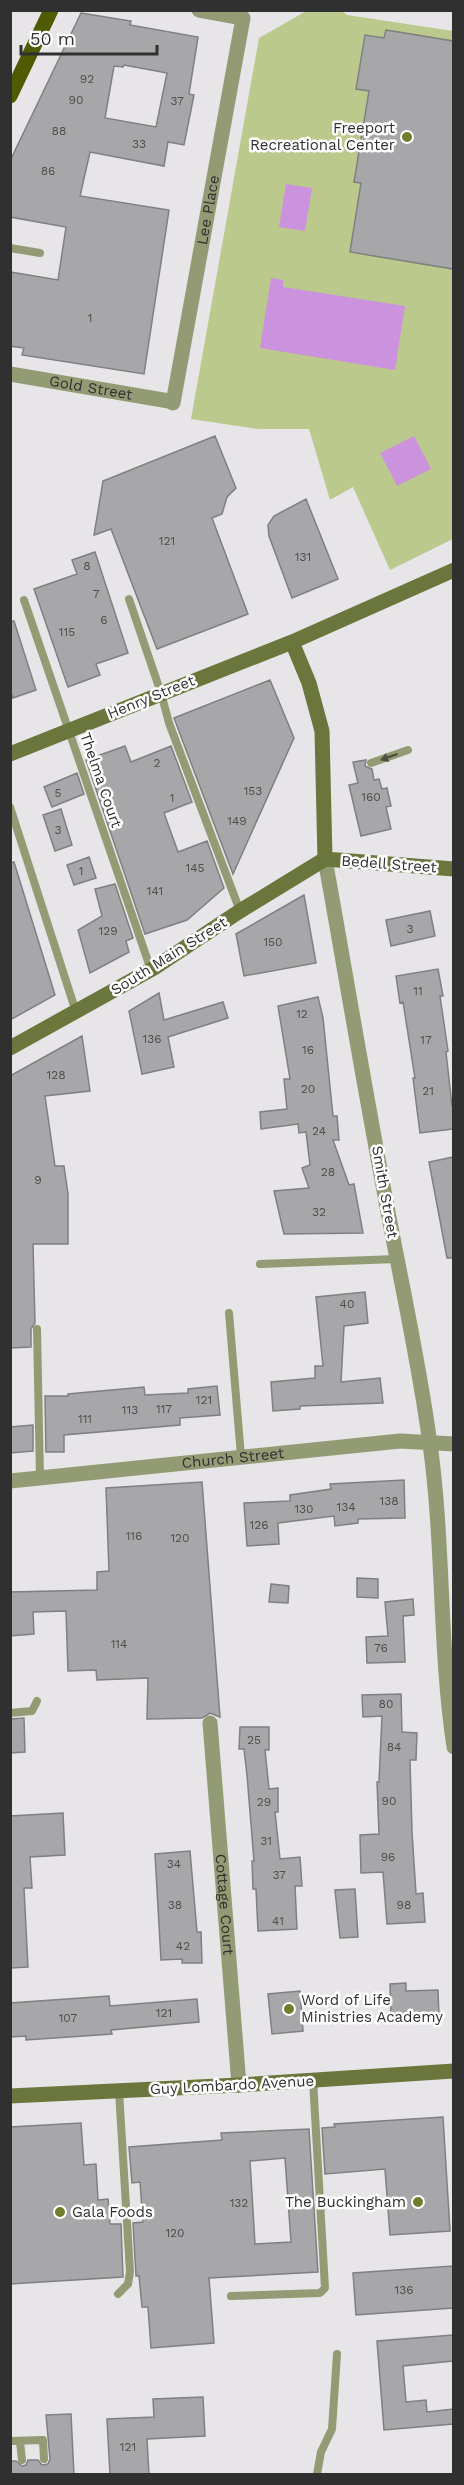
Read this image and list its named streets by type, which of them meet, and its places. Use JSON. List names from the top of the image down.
{
  "streets": {
    "main road": [
      "Henry Street",
      "Bedell Street",
      "South Main Street",
      "Smith Street",
      "Guy Lombardo Avenue"
    ],
    "street": [
      "Lee Place",
      "Gold Street",
      "Church Street",
      "Cottage Court"
    ],
    "lane": ["Thelma Court"]
  },
  "crossings": [
    ["Lee Place", "Gold Street"],
    ["Henry Street", "Thelma Court"],
    ["Henry Street", "Smith Street"],
    ["Thelma Court", "South Main Street"],
    ["Bedell Street", "South Main Street"],
    ["Bedell Street", "Smith Street"],
    ["South Main Street", "Smith Street"],
    ["Smith Street", "Church Street"],
    ["Cottage Court", "Guy Lombardo Avenue"]
  ],
  "places": [
    "Freeport Recreational Center",
    "Word of Life Ministries Academy",
    "The Buckingham",
    "Gala Foods"
  ],
  "house_numbers": [
    "92",
    "90",
    "37",
    "88",
    "33",
    "86",
    "1",
    "121",
    "131",
    "8",
    "7",
    "6",
    "115",
    "2",
    "153",
    "5",
    "160",
    "1",
    "149",
    "3",
    "145",
    "1",
    "141",
    "3",
    "129",
    "150",
    "11",
    "12",
    "136",
    "17",
    "16",
    "128",
    "20",
    "21",
    "24",
    "28",
    "9",
    "32",
    "40",
    "121",
    "117",
    "113",
    "111",
    "138",
    "134",
    "130",
    "126",
    "116",
    "120",
    "114",
    "76",
    "80",
    "25",
    "84",
    "90",
    "29",
    "31",
    "96",
    "34",
    "37",
    "38",
    "98",
    "41",
    "42",
    "121",
    "107",
    "132",
    "120",
    "136",
    "121"
  ],
  "scale_bar": "50 m"
}
